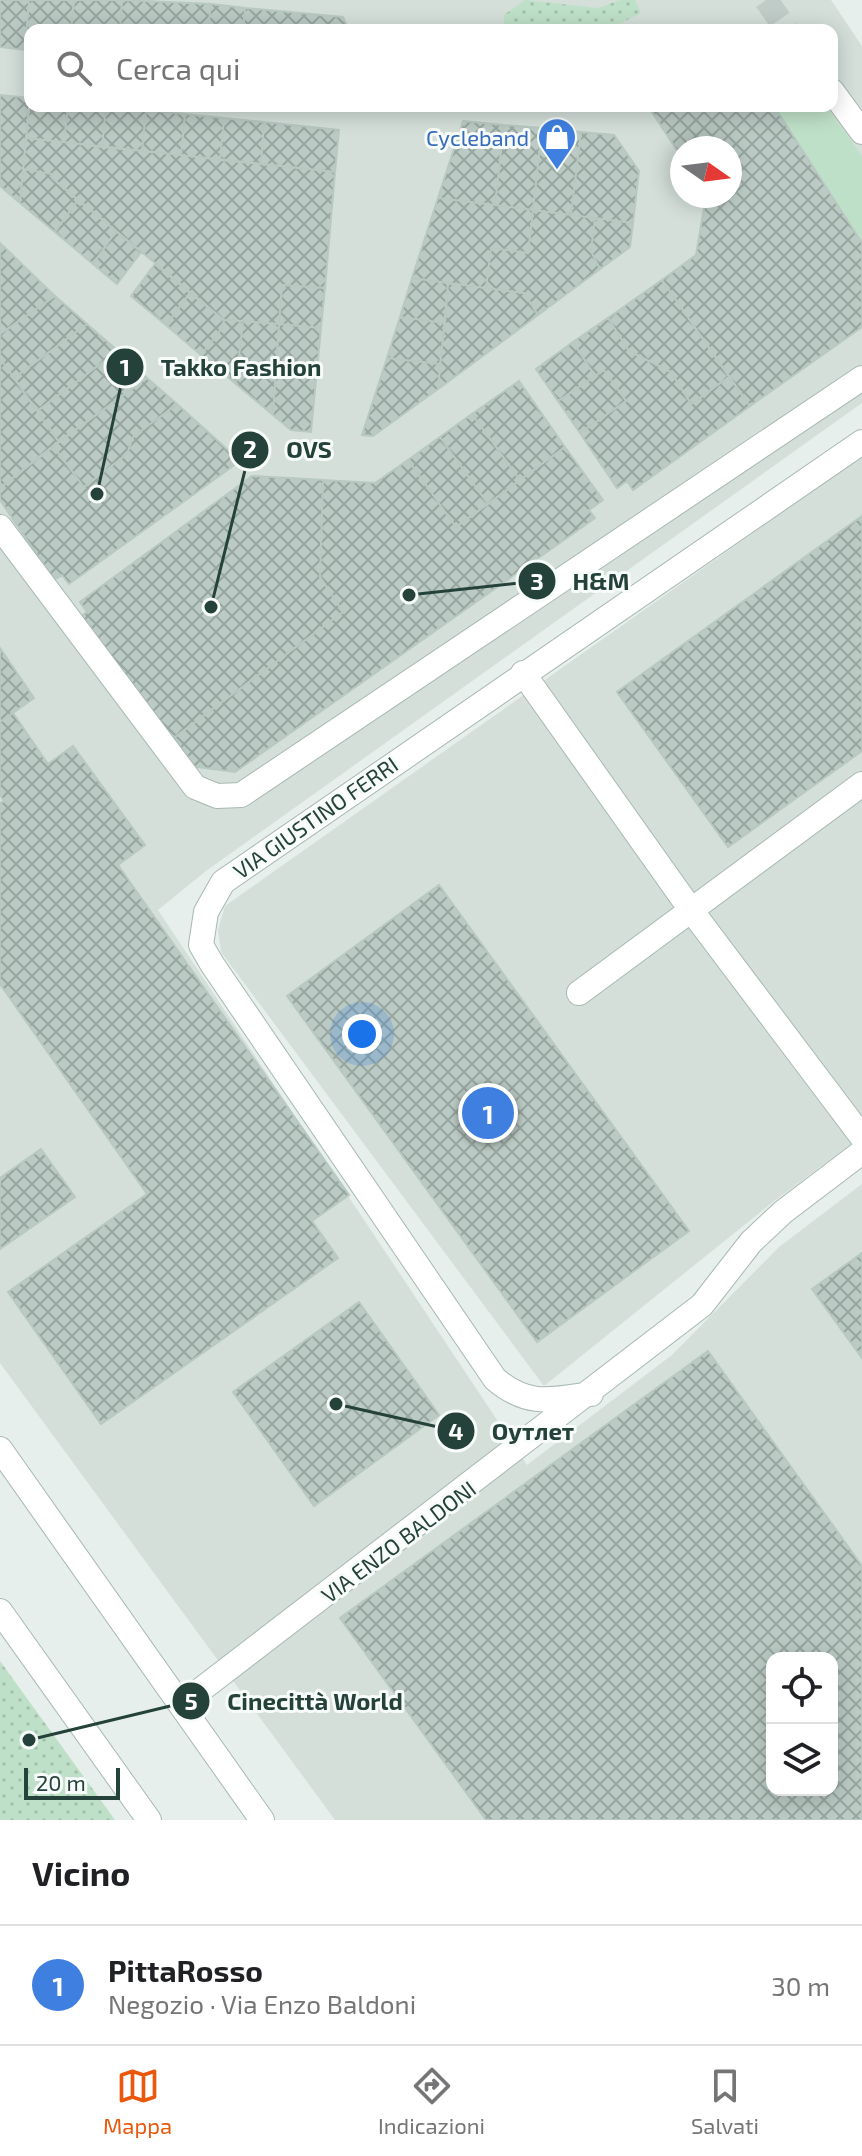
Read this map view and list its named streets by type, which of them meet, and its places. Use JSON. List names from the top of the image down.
{
  "streets": {
    "street": ["VIA GIUSTINO FERRI", "VIA ENZO BALDONI"]
  },
  "crossings": [
    ["VIA GIUSTINO FERRI", "VIA ENZO BALDONI"]
  ],
  "places": {
    "shop": ["Cycleband"],
    "other": [
      "Takko Fashion",
      "H&M",
      "OVS",
      "Оутлет",
      "Cinecittà World"
    ]
  },
  "scale_bar": "20 m",
  "north": "right",
  "page": {
    "search": "Cerca qui",
    "pins": "1",
    "scale": "20 m",
    "heading": "Vicino",
    "list": [
      {
        "mark": "1",
        "name": "PittaRosso",
        "note": "Negozio · Via Enzo Baldoni",
        "value": "30 m"
      }
    ],
    "nav": ["Mappa", "Indicazioni", "Salvati"]
  }
}
